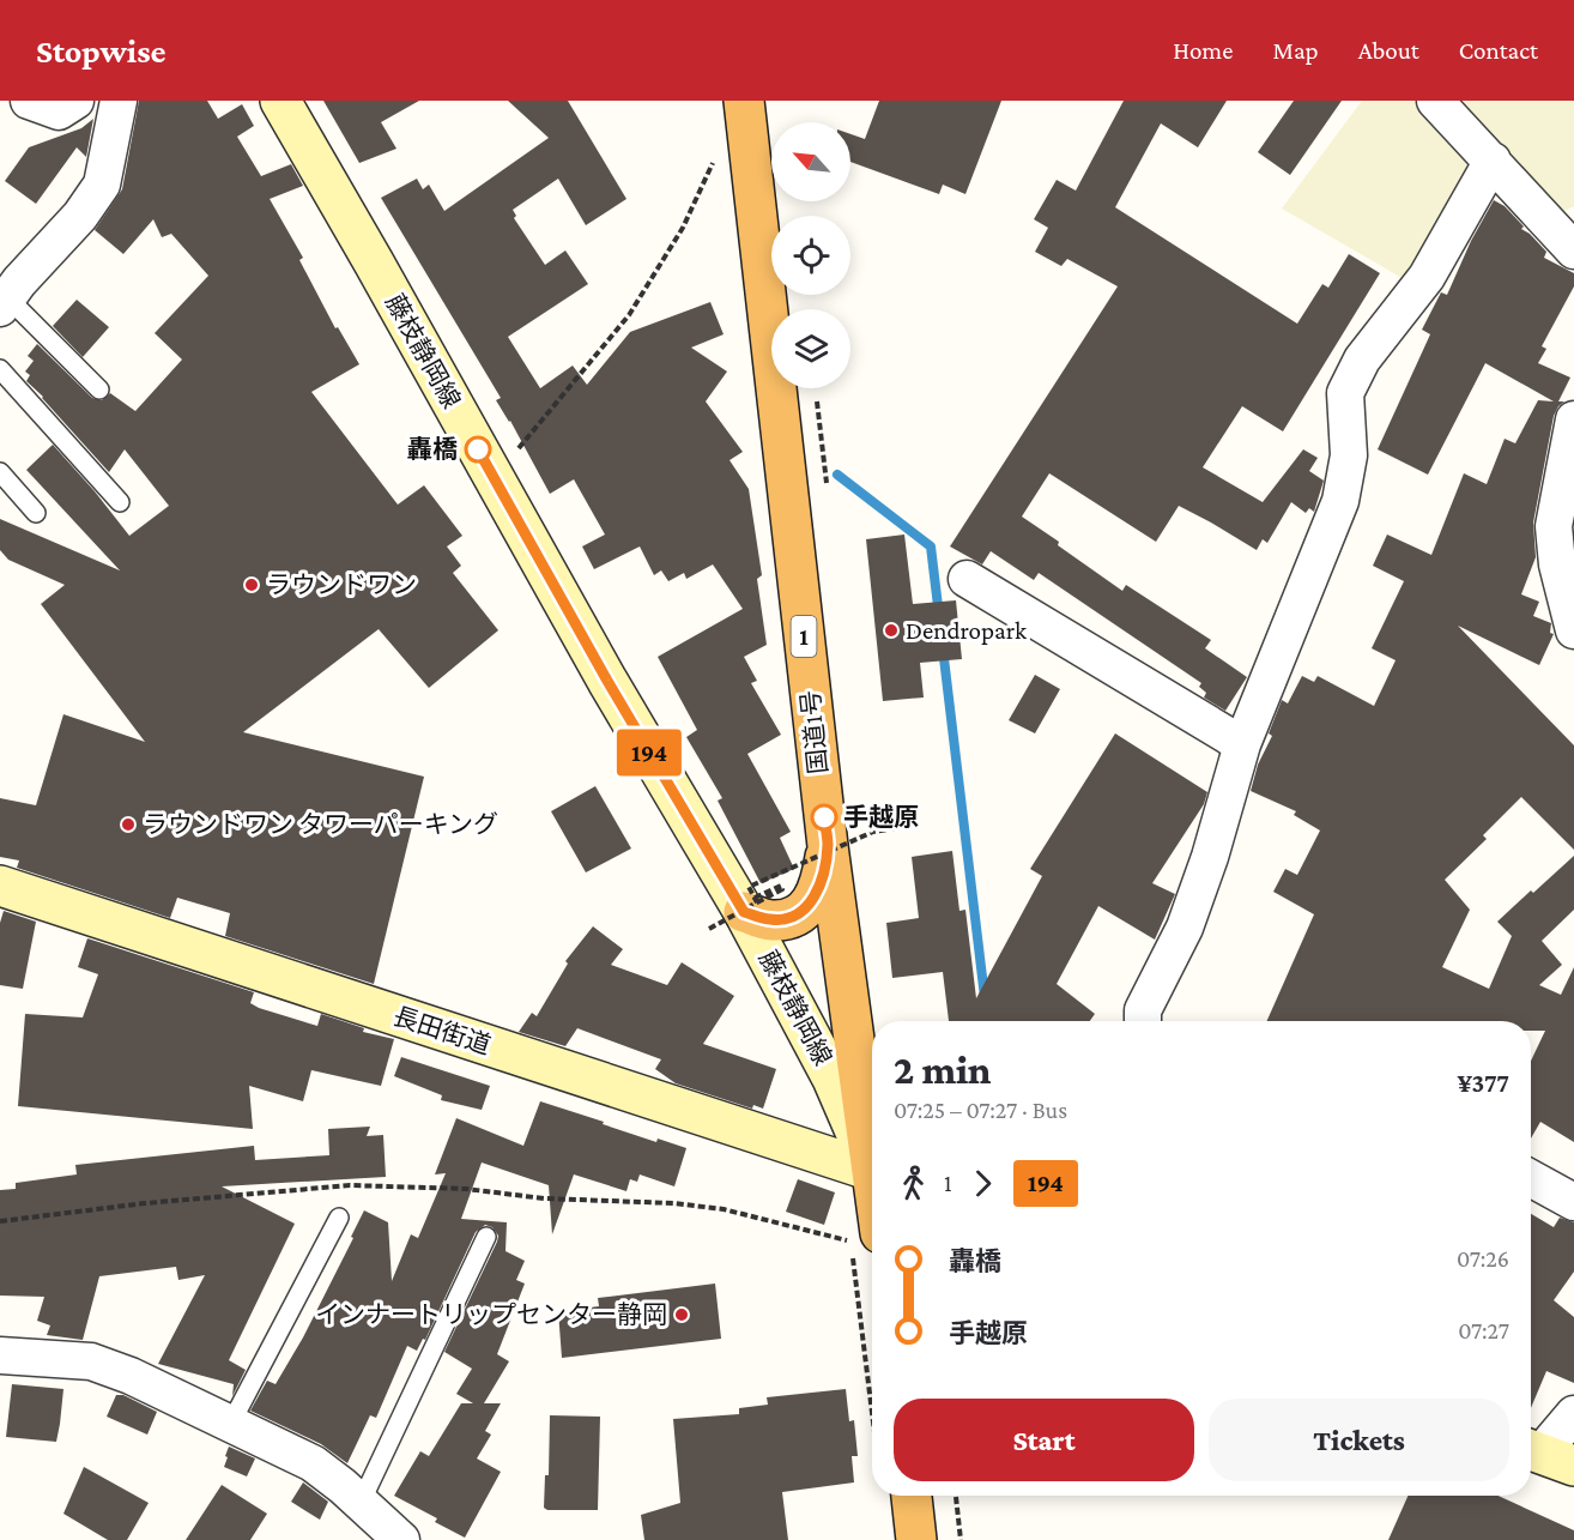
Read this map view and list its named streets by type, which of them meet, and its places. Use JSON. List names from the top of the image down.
{
  "streets": {
    "highway": ["1", "国道1号"],
    "main road": ["藤枝静岡線", "長田街道"]
  },
  "places": [
    "轟橋",
    "ラウンドワン",
    "Dendropark",
    "手越原",
    "ラウンドワン タワーパーキング",
    "インナートリップセンター静岡"
  ],
  "lines": ["bus line 194"],
  "north": "top left",
  "page": {
    "header": "Stopwise",
    "nav": [
      "Home",
      "Map",
      "About",
      "Contact"
    ],
    "on_map": "194",
    "heading": ["2 min", "07:25 – 07:27 · Bus", "¥377"],
    "legs": ["1", "194"],
    "list": [
      {
        "name": "轟橋",
        "value": "07:26"
      },
      {
        "name": "手越原",
        "value": "07:27"
      }
    ],
    "buttons": ["Start", "Tickets"]
  }
}
